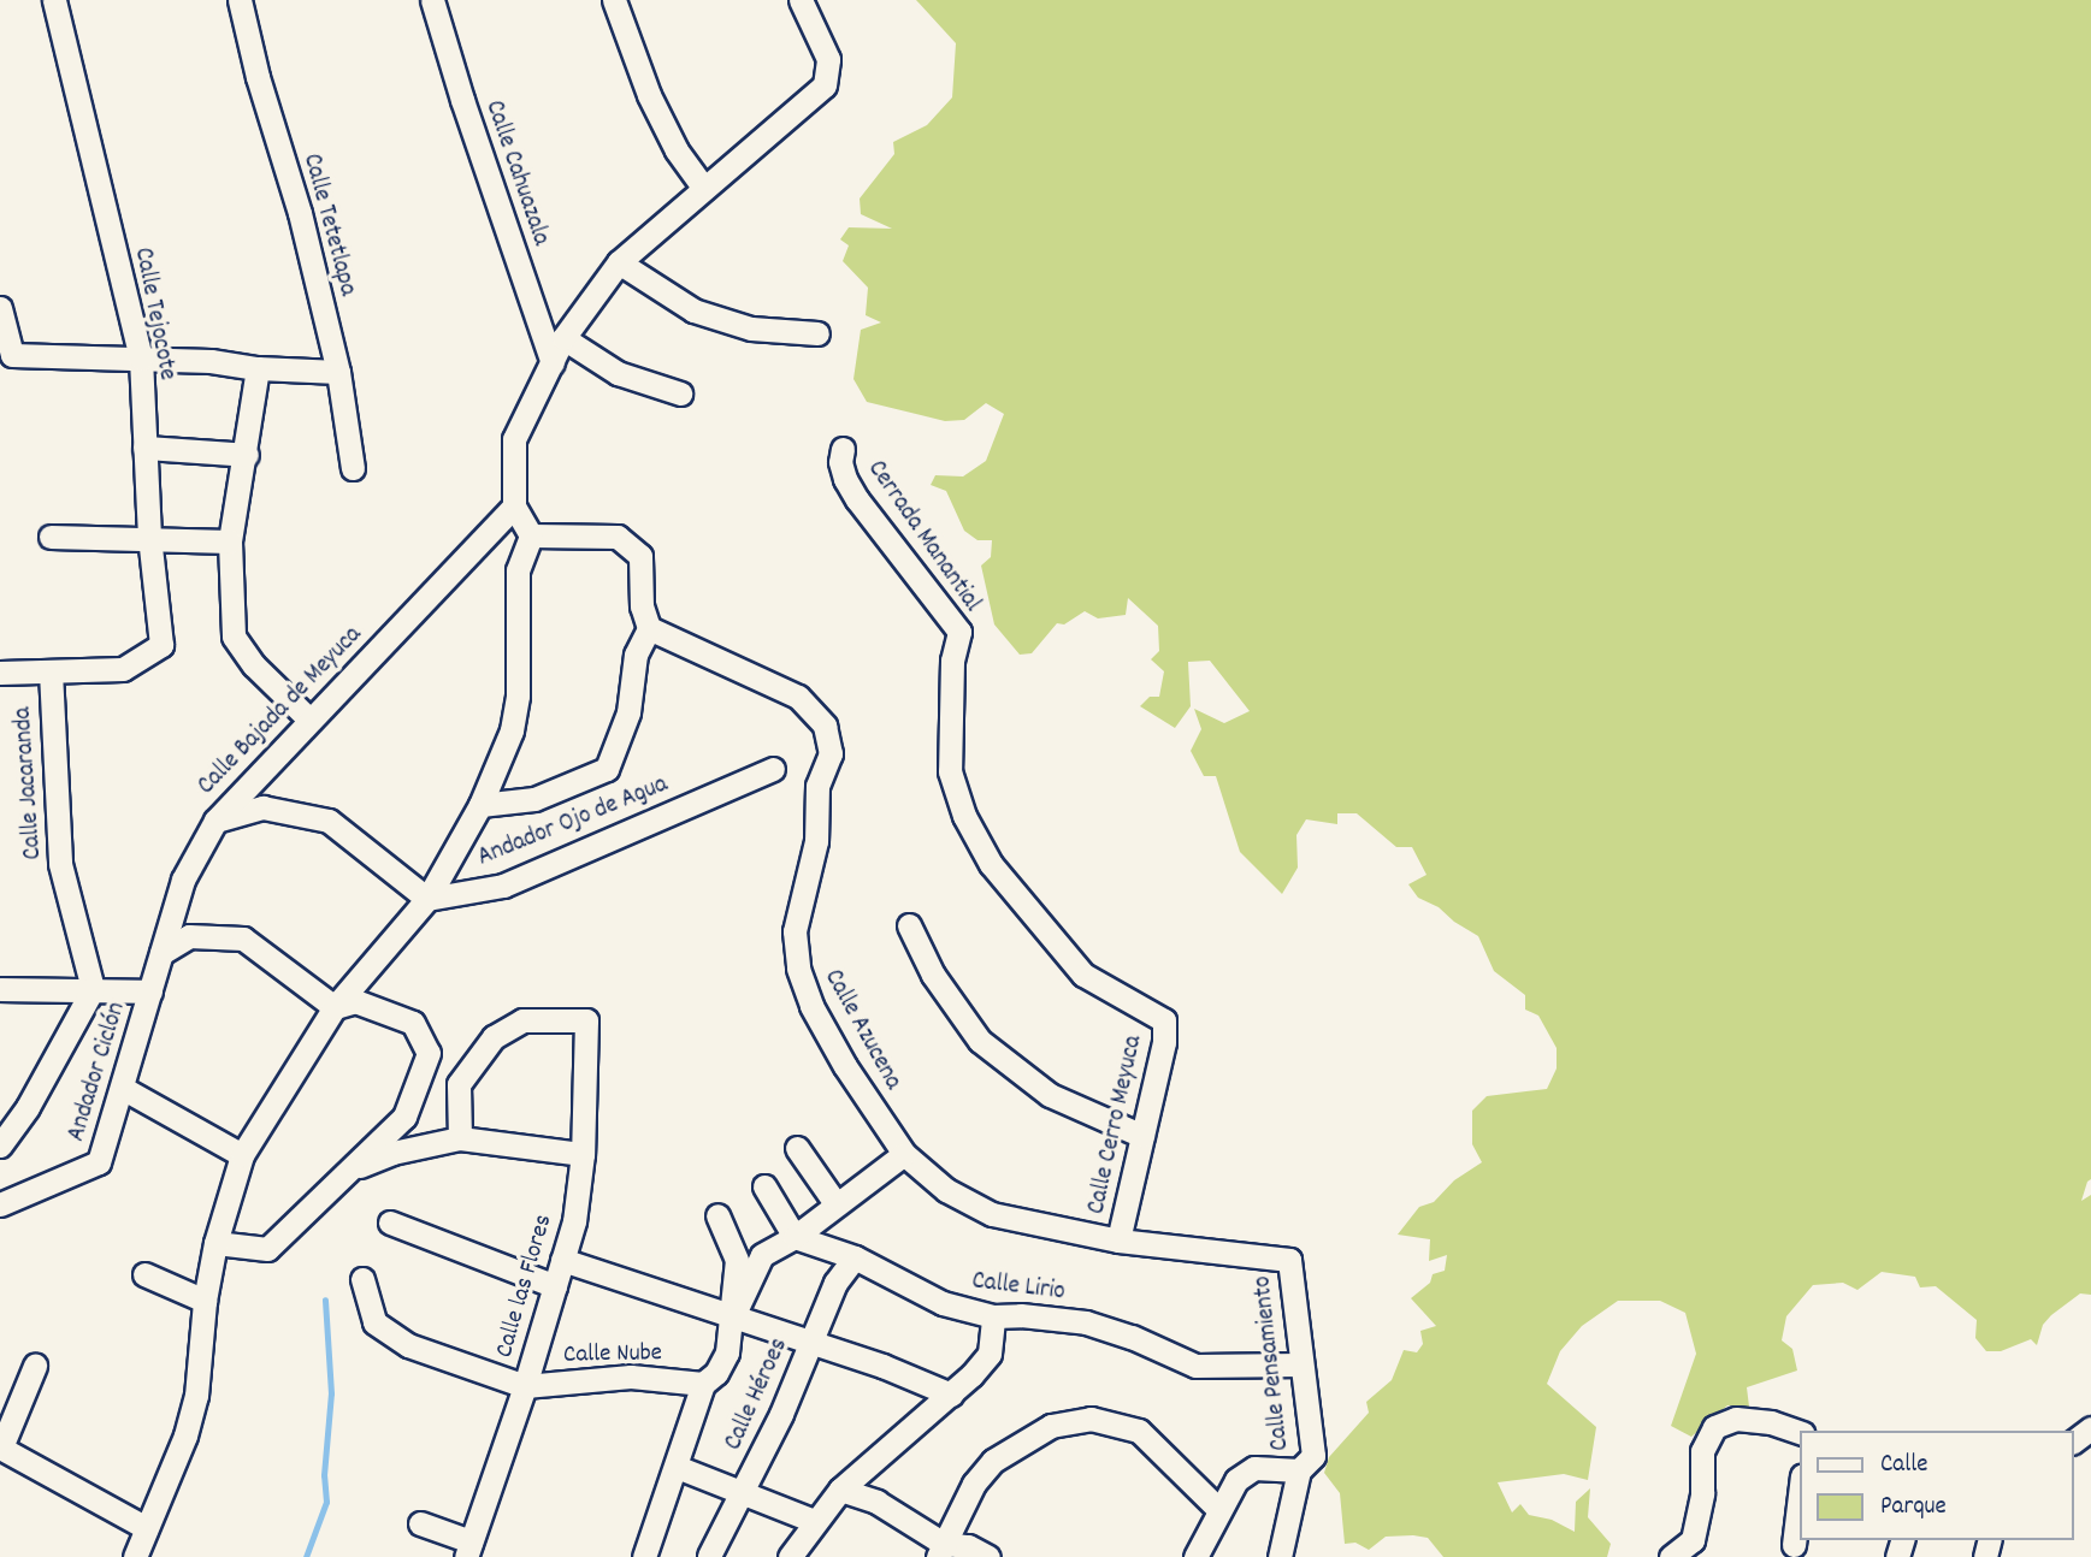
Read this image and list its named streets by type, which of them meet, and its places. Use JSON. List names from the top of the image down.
{
  "streets": {
    "street": [
      "Calle Cahuazala",
      "Calle Tetetlapa",
      "Calle Tejocote",
      "Cerrada Manantial",
      "Calle Bajada de Meyuca",
      "Calle Jacaranda",
      "Andador Ojo de Agua",
      "Calle Azucena",
      "Andador Ciclón",
      "Calle Cerro Meyuca",
      "Calle las Flores",
      "Calle Lirio",
      "Calle Nube",
      "Calle Pensamiento",
      "Calle Héroes"
    ]
  },
  "crossings": [
    ["Calle Tejocote", "Calle Jacaranda"],
    ["Cerrada Manantial", "Calle Cerro Meyuca"],
    ["Calle Bajada de Meyuca", "Andador Ciclón"],
    ["Calle Azucena", "Calle Cerro Meyuca"],
    ["Calle Azucena", "Calle Pensamiento"],
    ["Calle las Flores", "Calle Nube"],
    ["Calle Lirio", "Calle Pensamiento"],
    ["Calle Lirio", "Calle Héroes"]
  ],
  "legend": ["Calle", "Parque"]
}
